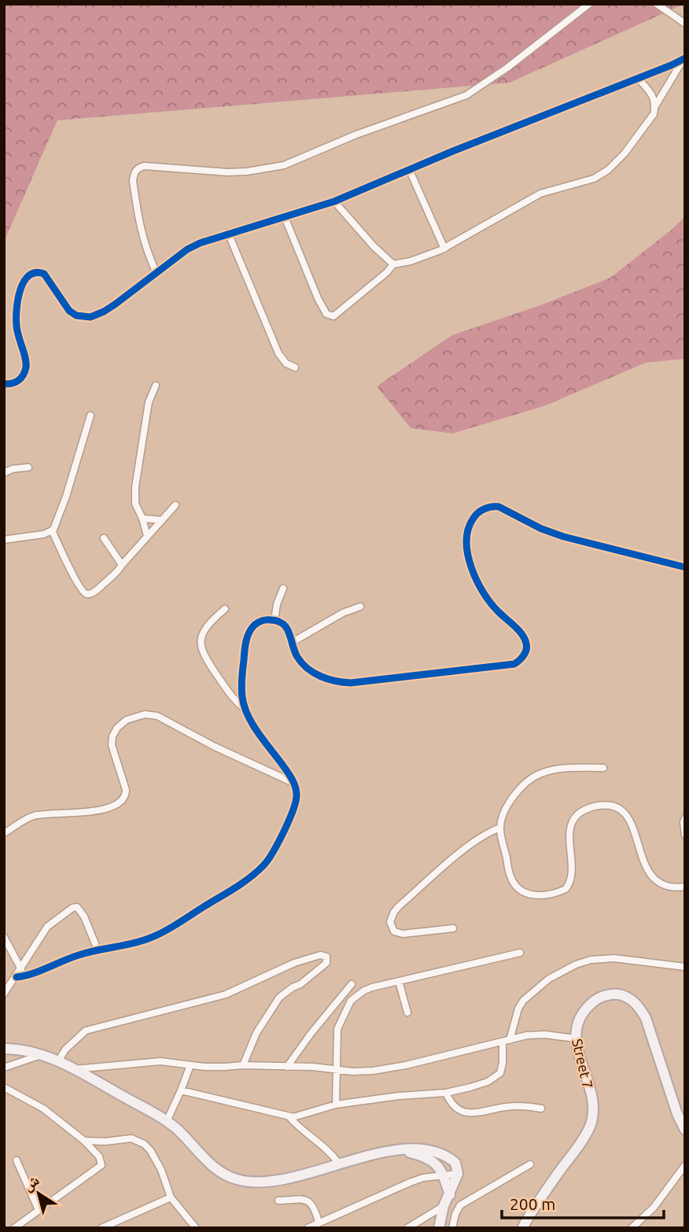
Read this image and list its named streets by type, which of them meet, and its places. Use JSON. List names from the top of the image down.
{
  "streets": {
    "main road": ["Street 7"]
  },
  "scale_bar": "200 m",
  "north": "top left"
}
